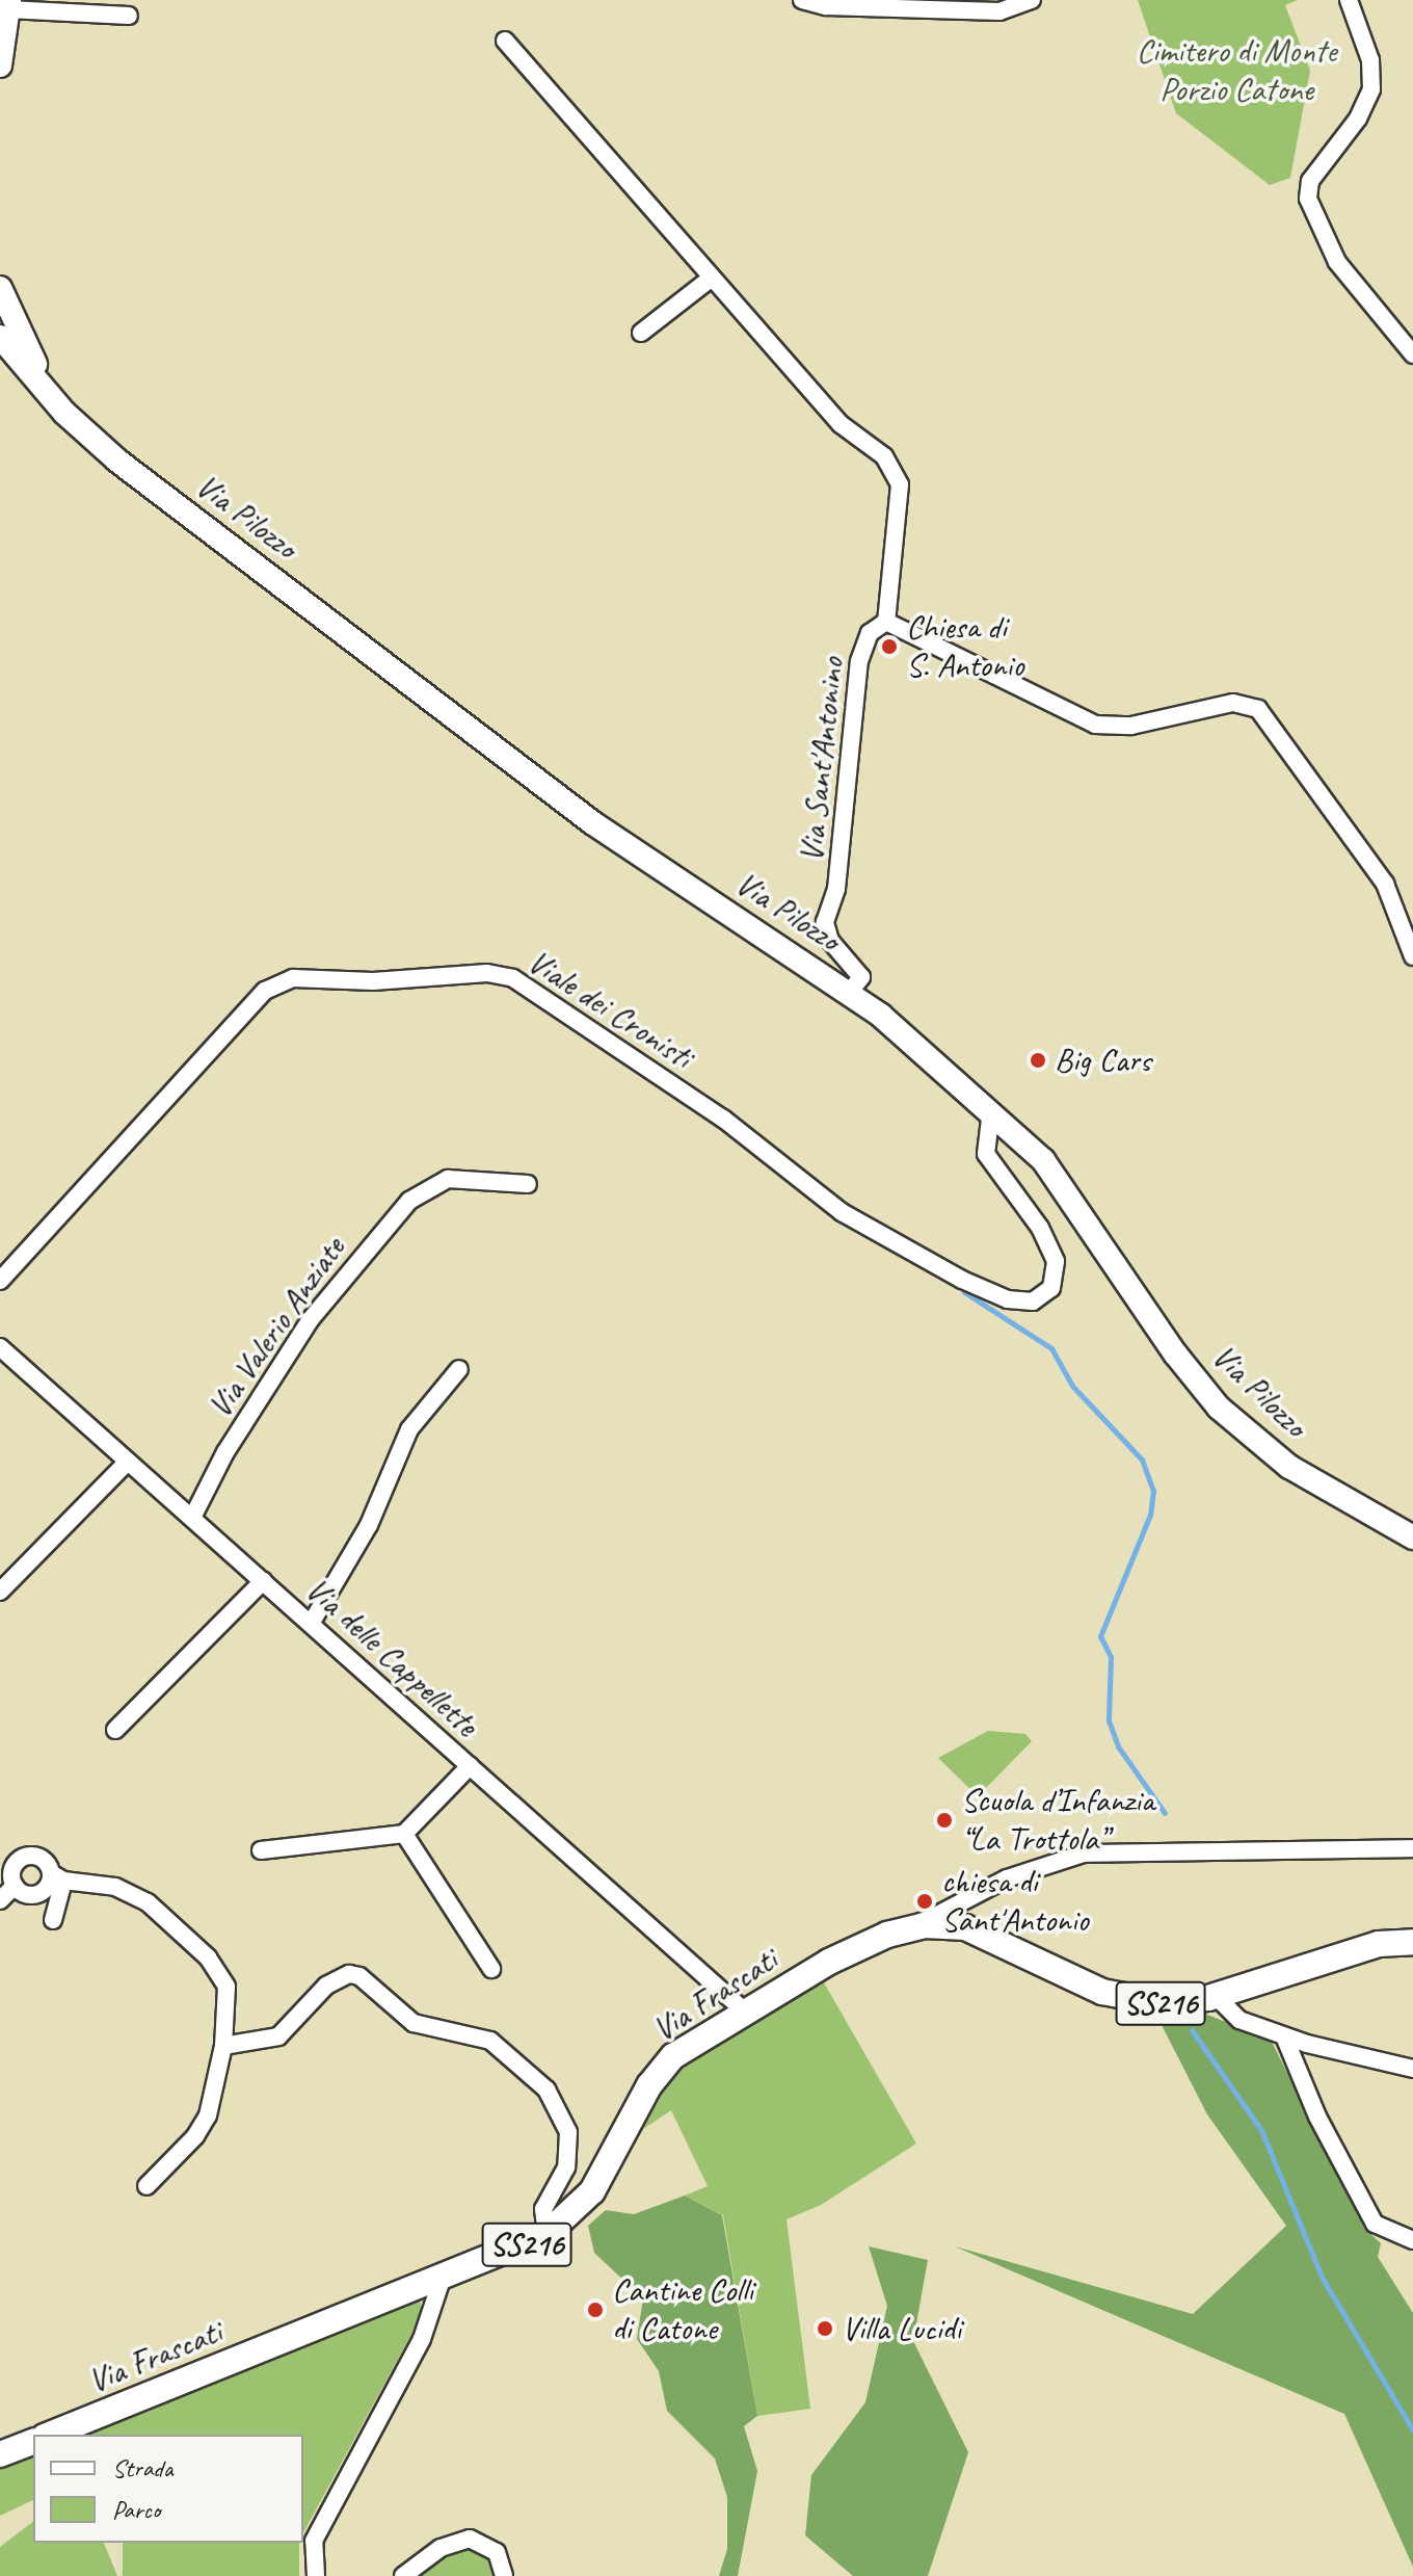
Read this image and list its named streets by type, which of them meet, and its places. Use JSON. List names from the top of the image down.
{
  "streets": {
    "main road": ["Via Pilozzo", "Via Frascati", "SS216"],
    "street": [
      "Via Sant'Antonino",
      "Viale dei Cronisti",
      "Via Valerio Anziate",
      "Via delle Cappellette"
    ]
  },
  "crossings": [
    ["Via Pilozzo", "Via Sant'Antonino"],
    ["Via Pilozzo", "Viale dei Cronisti"],
    ["Via Valerio Anziate", "Via delle Cappellette"],
    ["Via delle Cappellette", "Via Frascati"]
  ],
  "parks": ["Cimitero di Monte Porzio Catone"],
  "places": [
    "Chiesa di S. Antonio",
    "Big Cars",
    "Scuola d’Infanzia “La Trottola”",
    "chiesa di Sant'Antonio",
    "Cantine Colli di Catone",
    "Villa Lucidi"
  ],
  "legend": ["Strada", "Parco"]
}
